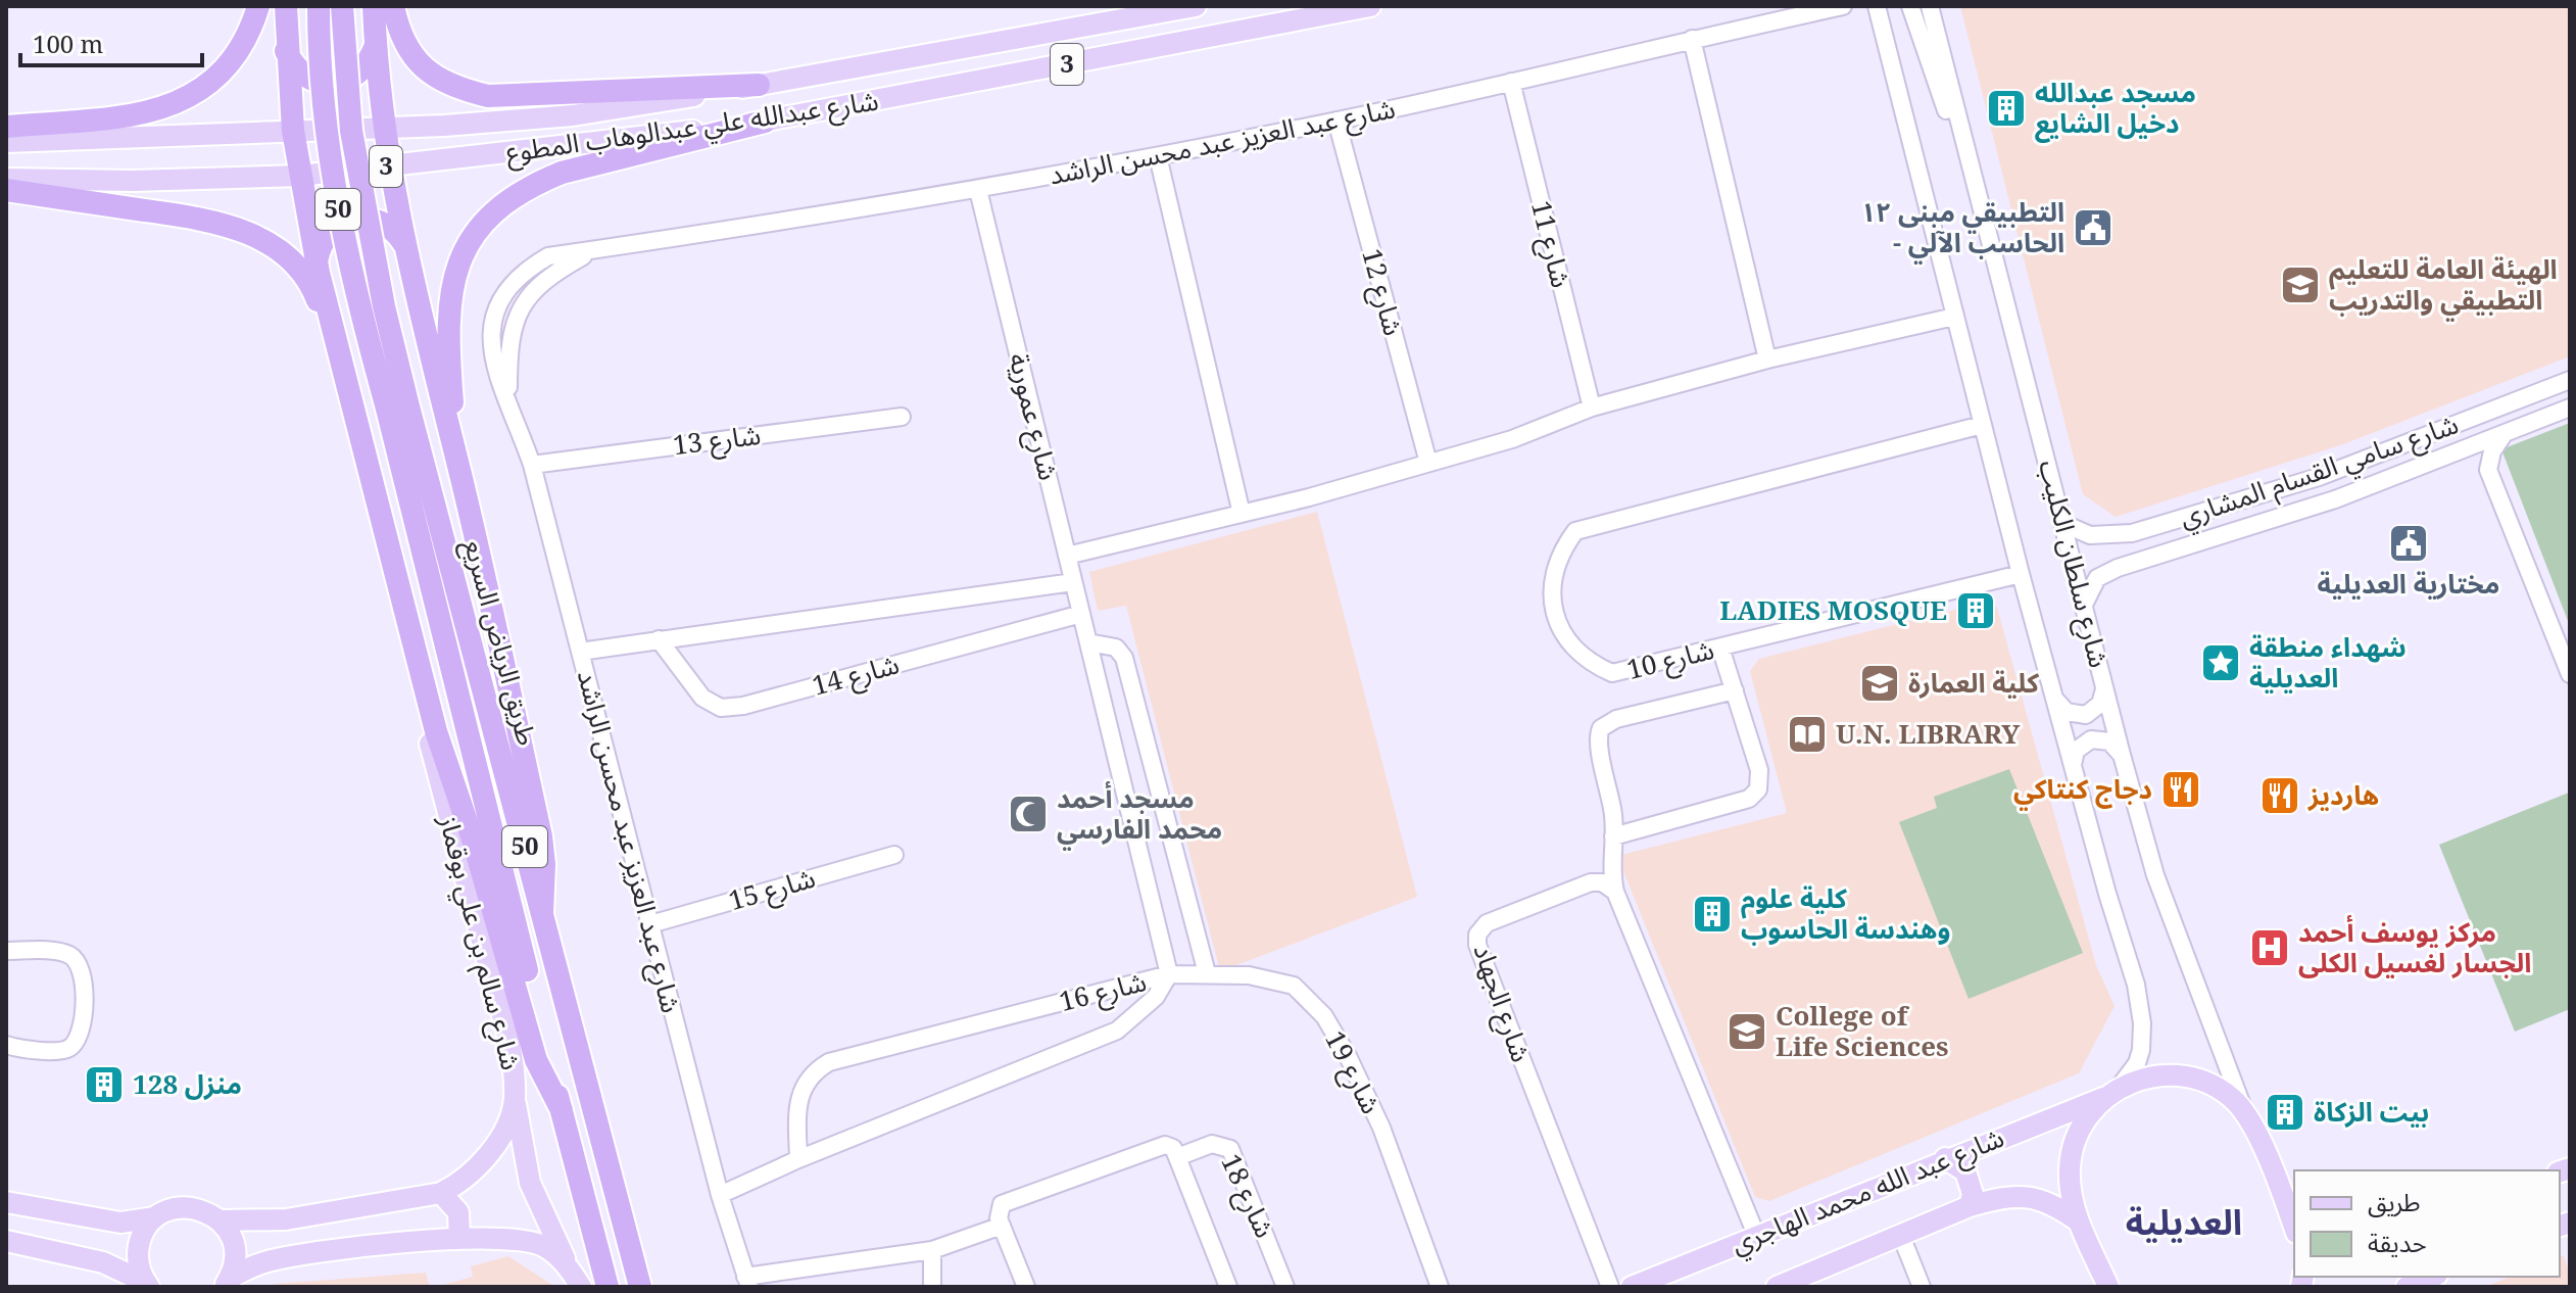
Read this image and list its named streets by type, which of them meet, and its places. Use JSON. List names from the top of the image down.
{
  "streets": {
    "highway": ["50", "طريق الرياض السريع"],
    "main road": [
      "3",
      "شارع عبدالله علي عبدالوهاب المطوع",
      "شارع سالم بن علي بوقماز",
      "شارع عبد الله محمد الهاجري"
    ],
    "street": [
      "شارع عبد العزيز عبد محسن الراشد",
      "شارع 11",
      "شارع 12",
      "شارع عمورية",
      "شارع 13",
      "شارع سامي القسام المشاري",
      "شارع سلطان الكليب",
      "شارع 10",
      "شارع 14",
      "شارع 15",
      "شارع 16",
      "شارع الجهاد",
      "شارع 19",
      "شارع 18"
    ]
  },
  "crossings": [
    ["شارع عبد العزيز عبد محسن الراشد", "شارع 11"],
    ["شارع عبد العزيز عبد محسن الراشد", "شارع 12"],
    ["شارع عبد العزيز عبد محسن الراشد", "شارع عمورية"],
    ["شارع عبد العزيز عبد محسن الراشد", "شارع 13"],
    ["شارع عبد العزيز عبد محسن الراشد", "شارع 15"],
    ["شارع عبد العزيز عبد محسن الراشد", "شارع 16"],
    ["شارع عمورية", "شارع 14"],
    ["شارع عمورية", "شارع 16"],
    ["شارع عمورية", "شارع 19"],
    ["شارع سامي القسام المشاري", "شارع سلطان الكليب"],
    ["شارع سلطان الكليب", "شارع 10"],
    ["شارع سلطان الكليب", "شارع عبد الله محمد الهاجري"],
    ["شارع 16", "شارع 19"]
  ],
  "districts": ["العديلية"],
  "places": {
    "building": [
      "مسجد عبدالله دخيل الشايع",
      "LADIES MOSQUE",
      "كلية علوم وهندسة الحاسوب",
      "منزل 128",
      "بيت الزكاة"
    ],
    "public building": ["التطبيقي مبنى ١٢ - الحاسب الآلي", "مختارية العديلية"],
    "school or university": ["الهيئة العامة للتعليم التطبيقي والتدريب", "كلية العمارة", "College of Life Sciences"],
    "place": ["شهداء منطقة العديلية"],
    "library": ["U.N. LIBRARY"],
    "restaurant": ["دجاج كنتاكي", "هارديز"],
    "mosque": ["مسجد أحمد محمد الفارسي"],
    "hospital": ["مركز يوسف أحمد الجسار لغسيل الكلى"]
  },
  "legend": ["طريق", "حديقة"],
  "scale_bar": "100 m"
}
